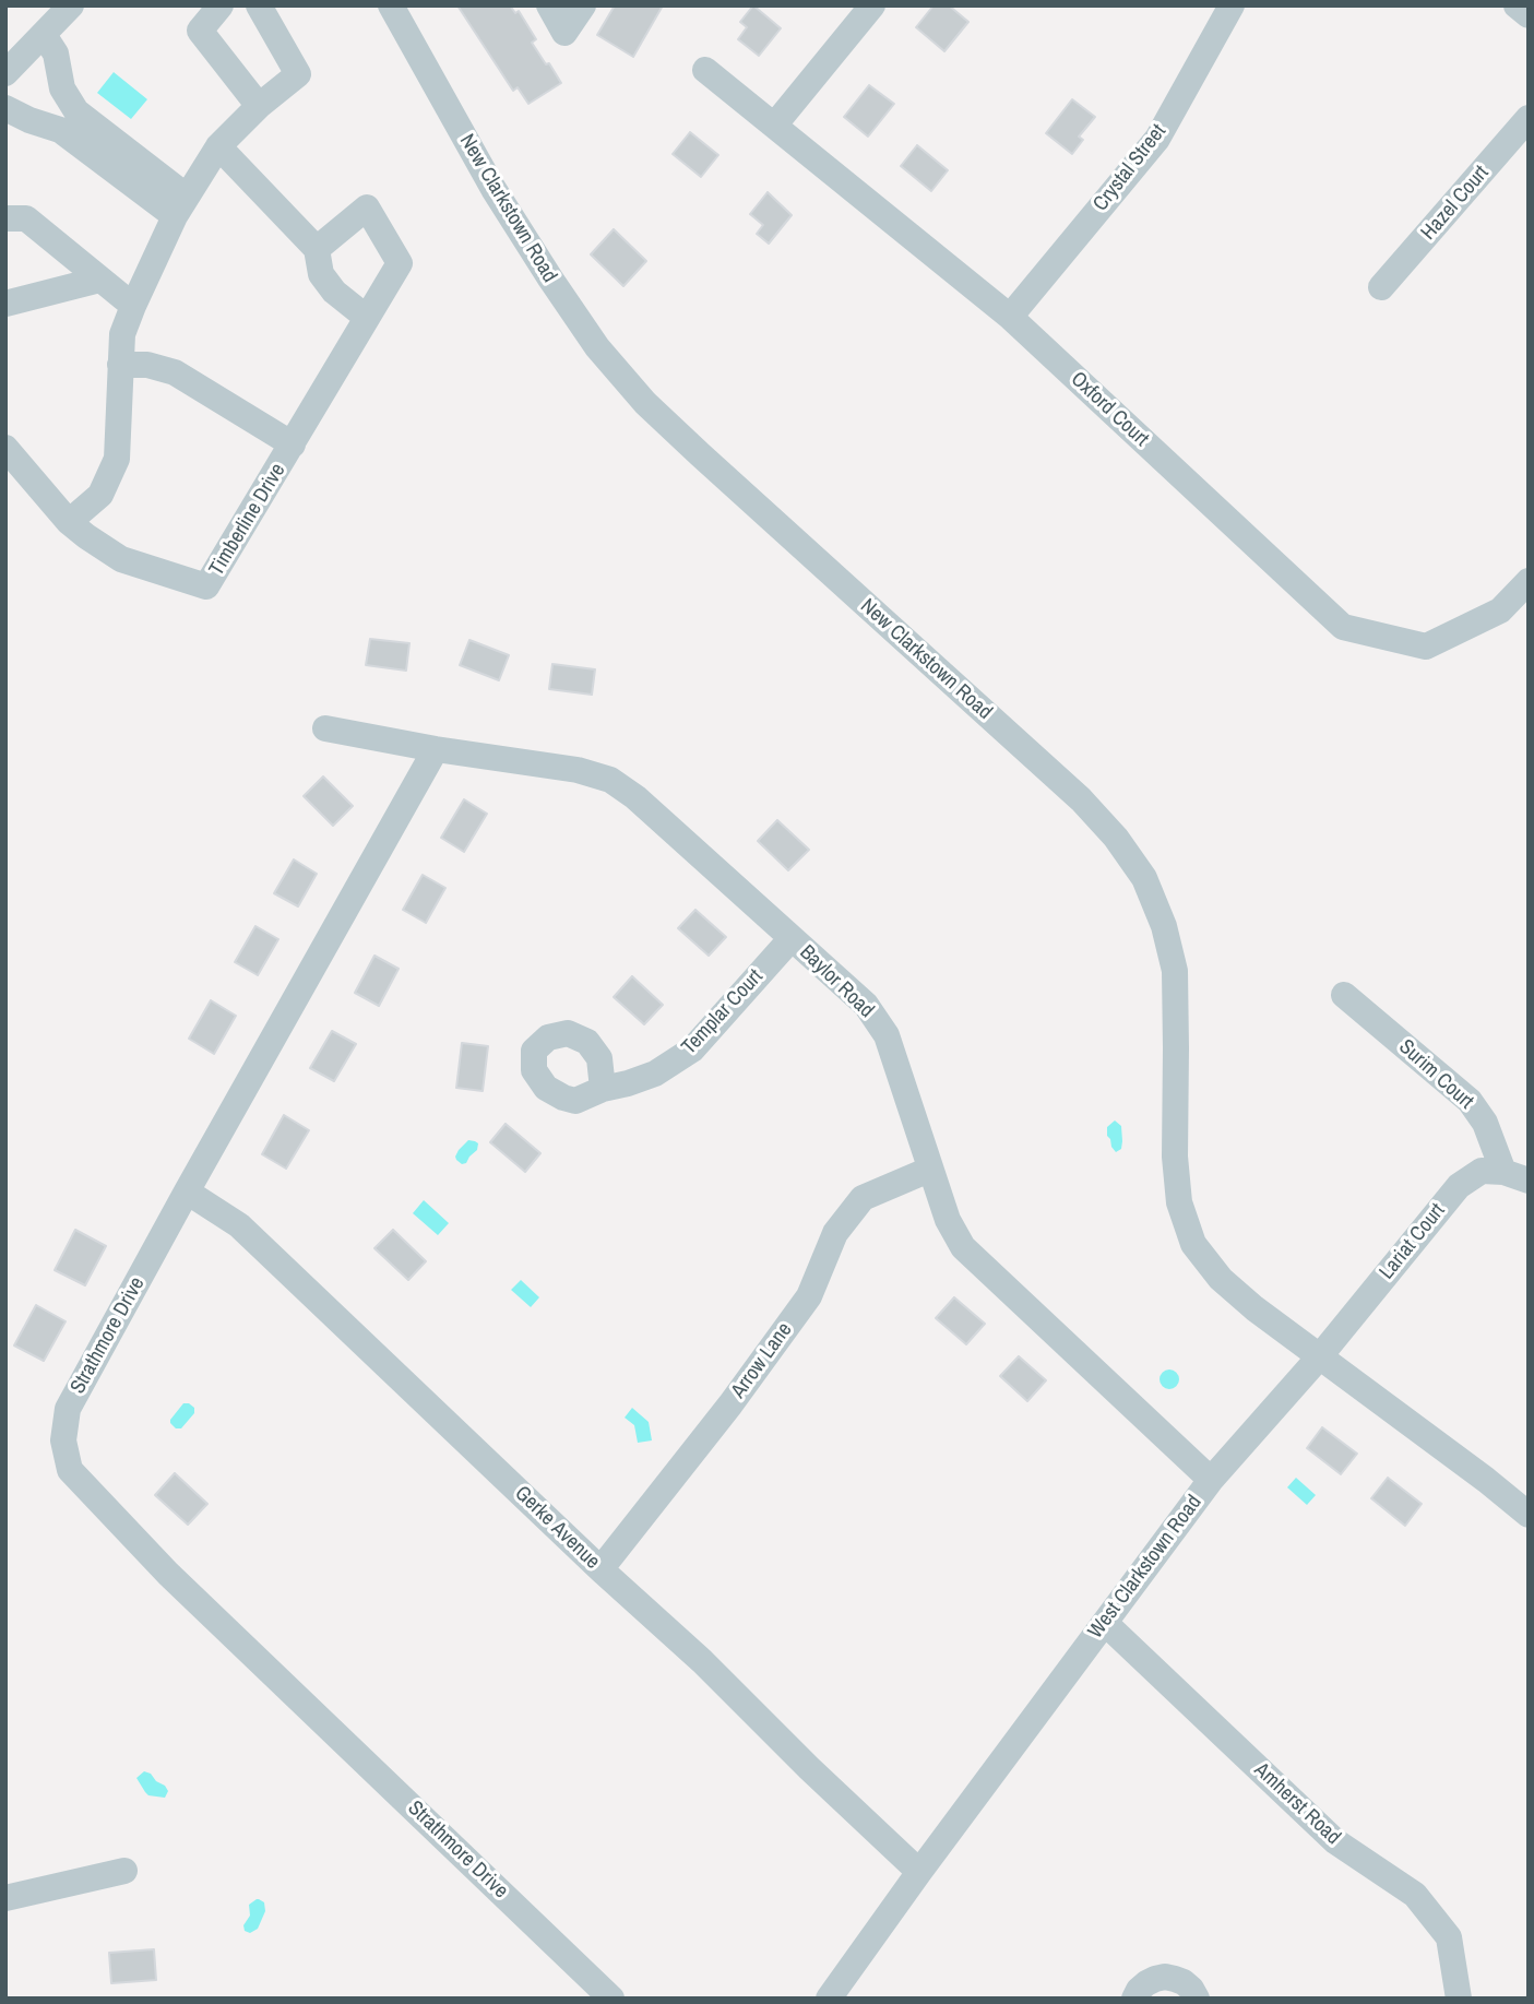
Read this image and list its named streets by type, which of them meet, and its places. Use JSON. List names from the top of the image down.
{
  "streets": {
    "street": [
      "Crystal Street",
      "Hazel Court",
      "New Clarkstown Road",
      "Oxford Court",
      "Timberline Drive",
      "Baylor Road",
      "Templar Court",
      "Surim Court",
      "Lariat Court",
      "Strathmore Drive",
      "Arrow Lane",
      "Gerke Avenue",
      "West Clarkstown Road",
      "Amherst Road"
    ]
  },
  "crossings": [
    ["Crystal Street", "Oxford Court"],
    ["New Clarkstown Road", "Lariat Court"],
    ["New Clarkstown Road", "West Clarkstown Road"],
    ["Baylor Road", "Templar Court"],
    ["Baylor Road", "Strathmore Drive"],
    ["Baylor Road", "Arrow Lane"],
    ["Baylor Road", "West Clarkstown Road"],
    ["Surim Court", "Lariat Court"],
    ["Lariat Court", "West Clarkstown Road"],
    ["Strathmore Drive", "Gerke Avenue"],
    ["Arrow Lane", "Gerke Avenue"],
    ["Gerke Avenue", "West Clarkstown Road"],
    ["West Clarkstown Road", "Amherst Road"]
  ]
}
